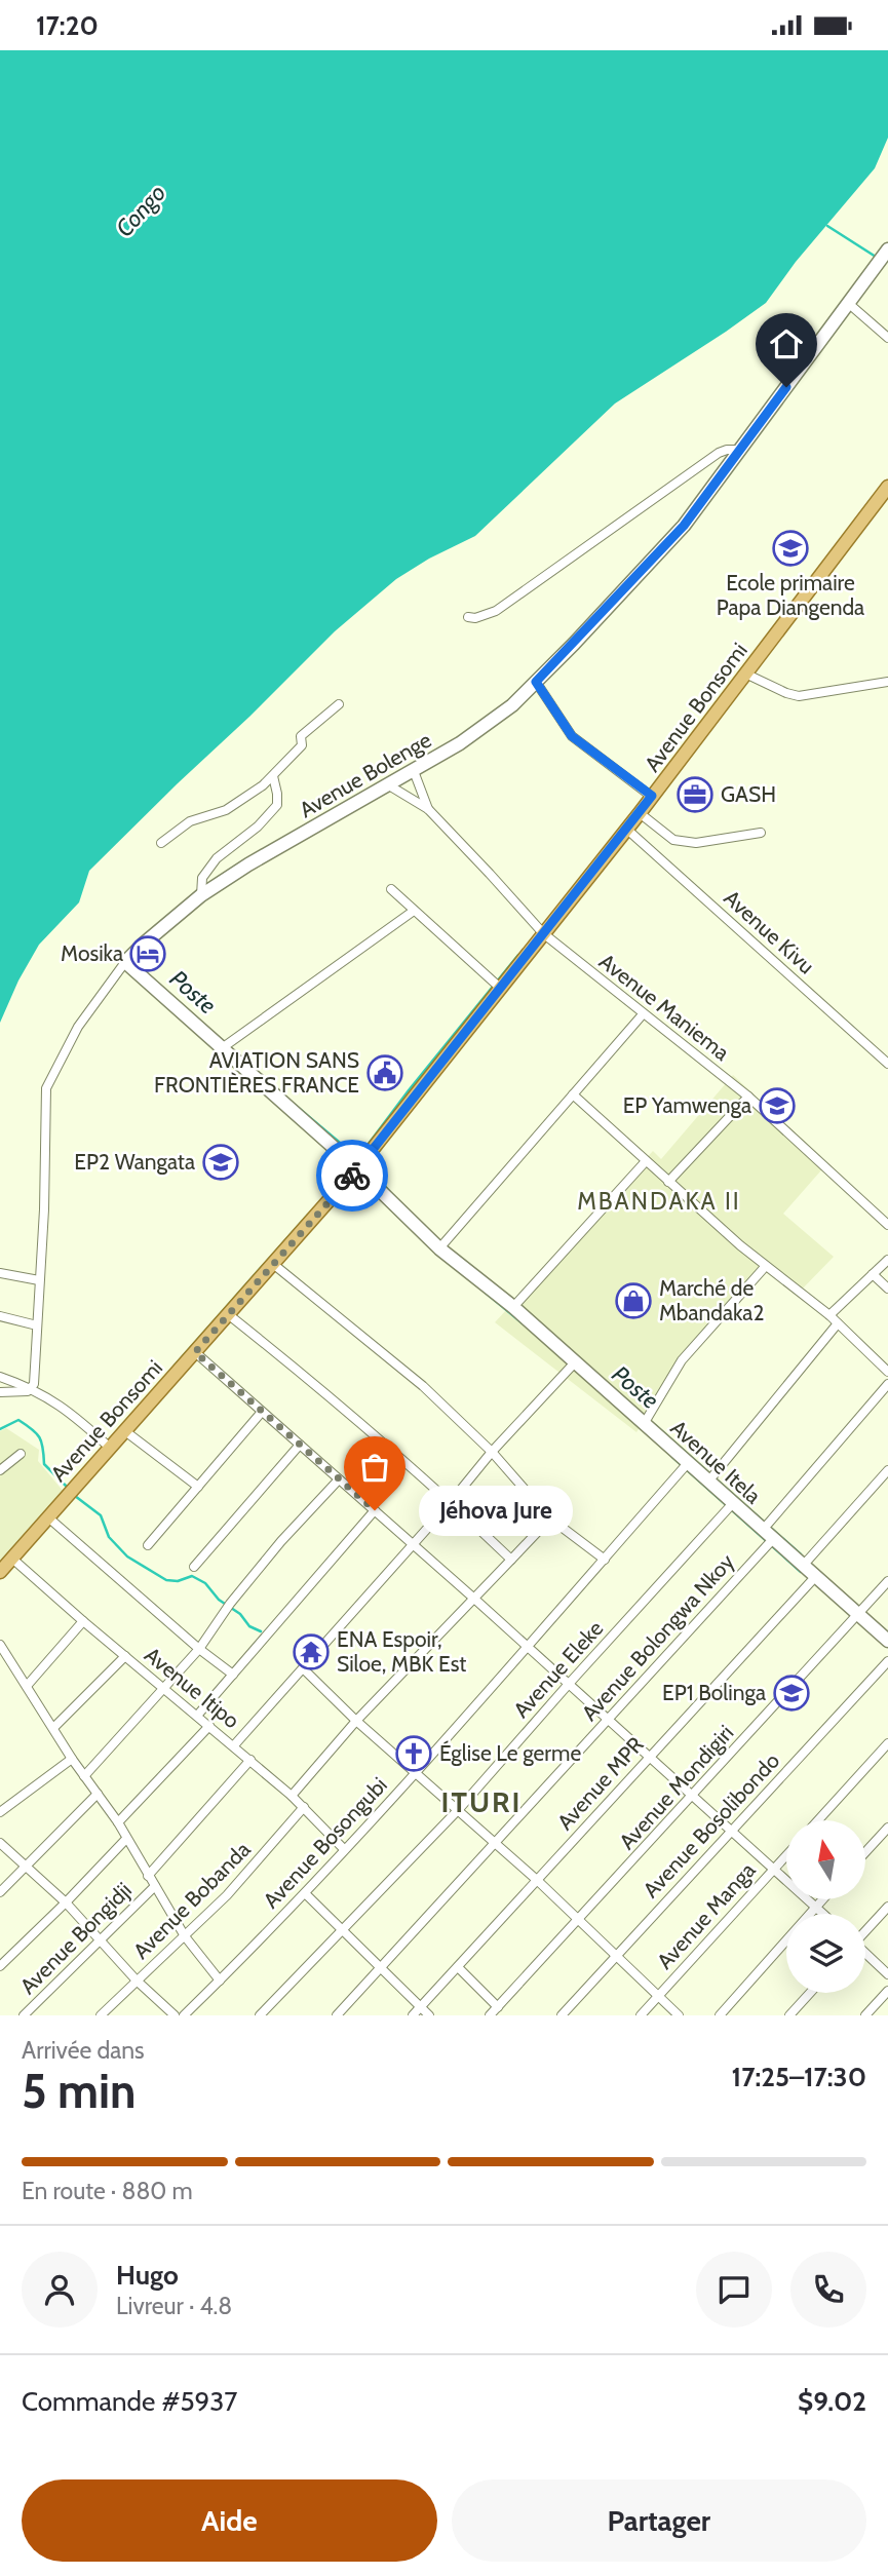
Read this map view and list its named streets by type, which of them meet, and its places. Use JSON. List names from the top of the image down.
{
  "streets": {
    "main road": ["Avenue Bonsomi"],
    "street": [
      "Avenue Bolenge",
      "Avenue Kivu",
      "Avenue Maniema",
      "Avenue Itela",
      "Avenue Bolongwa Nkoy",
      "Avenue Eleke",
      "Avenue Itipo",
      "Avenue MPR",
      "Avenue Mondigiri",
      "Avenue Bosolibondo",
      "Avenue Bosongubi",
      "Avenue Bobanda",
      "Avenue Manga",
      "Avenue Bongidji"
    ]
  },
  "crossings": [
    ["Avenue Bonsomi", "Avenue Kivu"],
    ["Avenue Bonsomi", "Avenue Maniema"],
    ["Avenue Bonsomi", "Avenue Itela"],
    ["Avenue Bonsomi", "Avenue Itipo"],
    ["Avenue Bolenge", "Avenue Itela"],
    ["Avenue Itela", "Avenue Bolongwa Nkoy"],
    ["Avenue Itela", "Avenue Eleke"],
    ["Avenue Itela", "Avenue MPR"],
    ["Avenue Itela", "Avenue Mondigiri"],
    ["Avenue Itela", "Avenue Bosongubi"],
    ["Avenue Itipo", "Avenue Bosongubi"],
    ["Avenue Itipo", "Avenue Bobanda"]
  ],
  "districts": ["MBANDAKA II", "ITURI"],
  "water": ["Congo", "Poste"],
  "places": {
    "school or university": [
      "Ecole primaire Papa Diangenda",
      "EP Yamwenga",
      "EP2 Wangata",
      "EP1 Bolinga"
    ],
    "office": ["GASH"],
    "hotel": ["Mosika"],
    "public building": ["AVIATION SANS FRONTIÈRES FRANCE"],
    "shop": ["Marché de Mbandaka2"],
    "other": ["Jéhova Jure"],
    "temple": ["ENA Espoir, Siloe, MBK Est"],
    "church": ["Église Le germe"]
  },
  "north": "top",
  "page": {
    "status": "17:20",
    "bubble": "Jéhova Jure",
    "heading": ["5 min", "Arrivée dans", "17:25–17:30"],
    "panel": [
      "Hugo",
      "Livreur · 4.8",
      "Commande #5937",
      "$9.02"
    ],
    "bar": "En route · 880 m",
    "buttons": ["Aide", "Partager"]
  }
}
